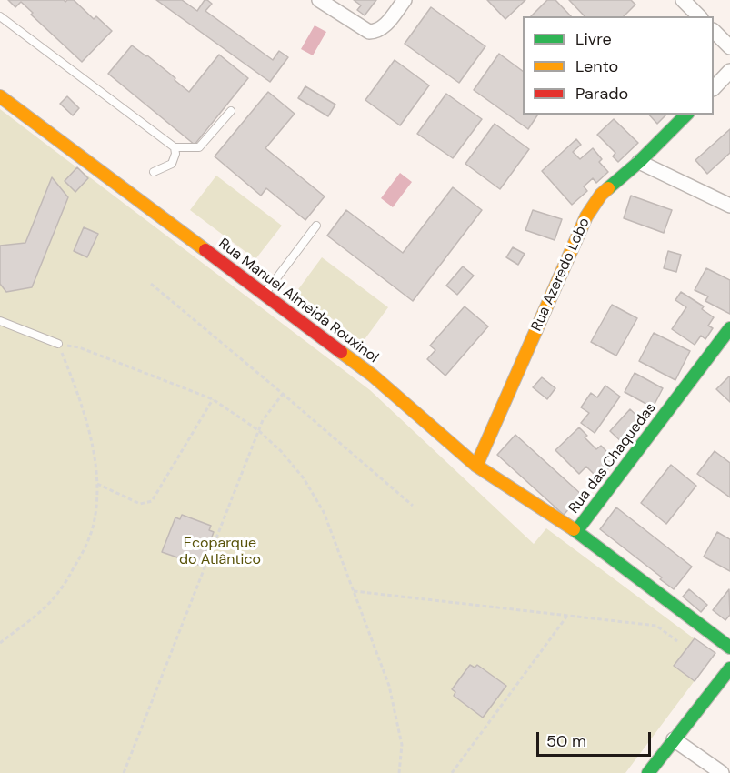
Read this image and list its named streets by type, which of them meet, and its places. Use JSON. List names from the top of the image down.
{
  "streets": {
    "street": ["Rua Azeredo Lobo", "Rua Manuel Almeida Rouxinol", "Rua das Chaquedas"]
  },
  "crossings": [
    ["Rua Azeredo Lobo", "Rua Manuel Almeida Rouxinol"],
    ["Rua Manuel Almeida Rouxinol", "Rua das Chaquedas"]
  ],
  "parks": ["Ecoparque do Atlântico"],
  "legend": ["Livre", "Lento", "Parado"],
  "scale_bar": "50 m"
}
